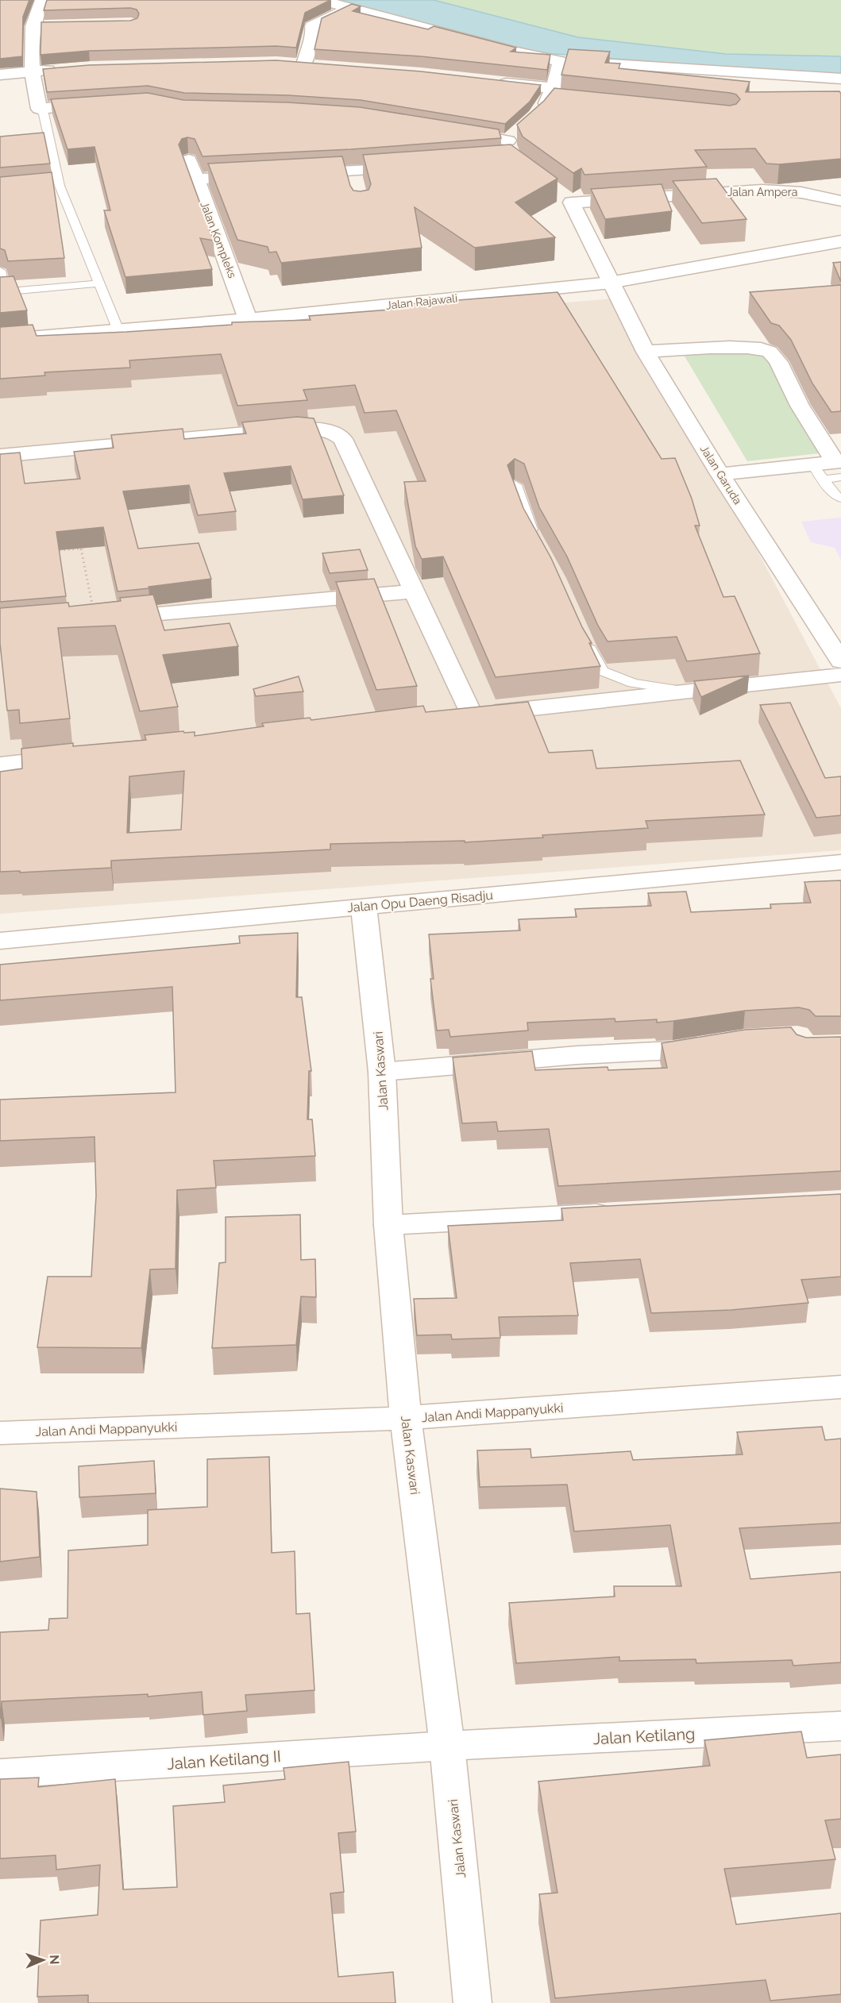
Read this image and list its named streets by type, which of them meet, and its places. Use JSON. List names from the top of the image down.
{
  "streets": {
    "street": [
      "Jalan Ampera",
      "Jalan Kompleks",
      "Jalan Rajawali",
      "Jalan Garuda",
      "Jalan Opu Daeng Risadju",
      "Jalan Kaswari",
      "Jalan Andi Mappanyukki",
      "Jalan Ketilang",
      "Jalan Ketilang II"
    ]
  },
  "crossings": [
    ["Jalan Kompleks", "Jalan Rajawali"],
    ["Jalan Rajawali", "Jalan Garuda"],
    ["Jalan Opu Daeng Risadju", "Jalan Kaswari"],
    ["Jalan Kaswari", "Jalan Andi Mappanyukki"],
    ["Jalan Kaswari", "Jalan Ketilang"],
    ["Jalan Kaswari", "Jalan Ketilang II"],
    ["Jalan Ketilang", "Jalan Ketilang II"]
  ],
  "north": "right"
}
